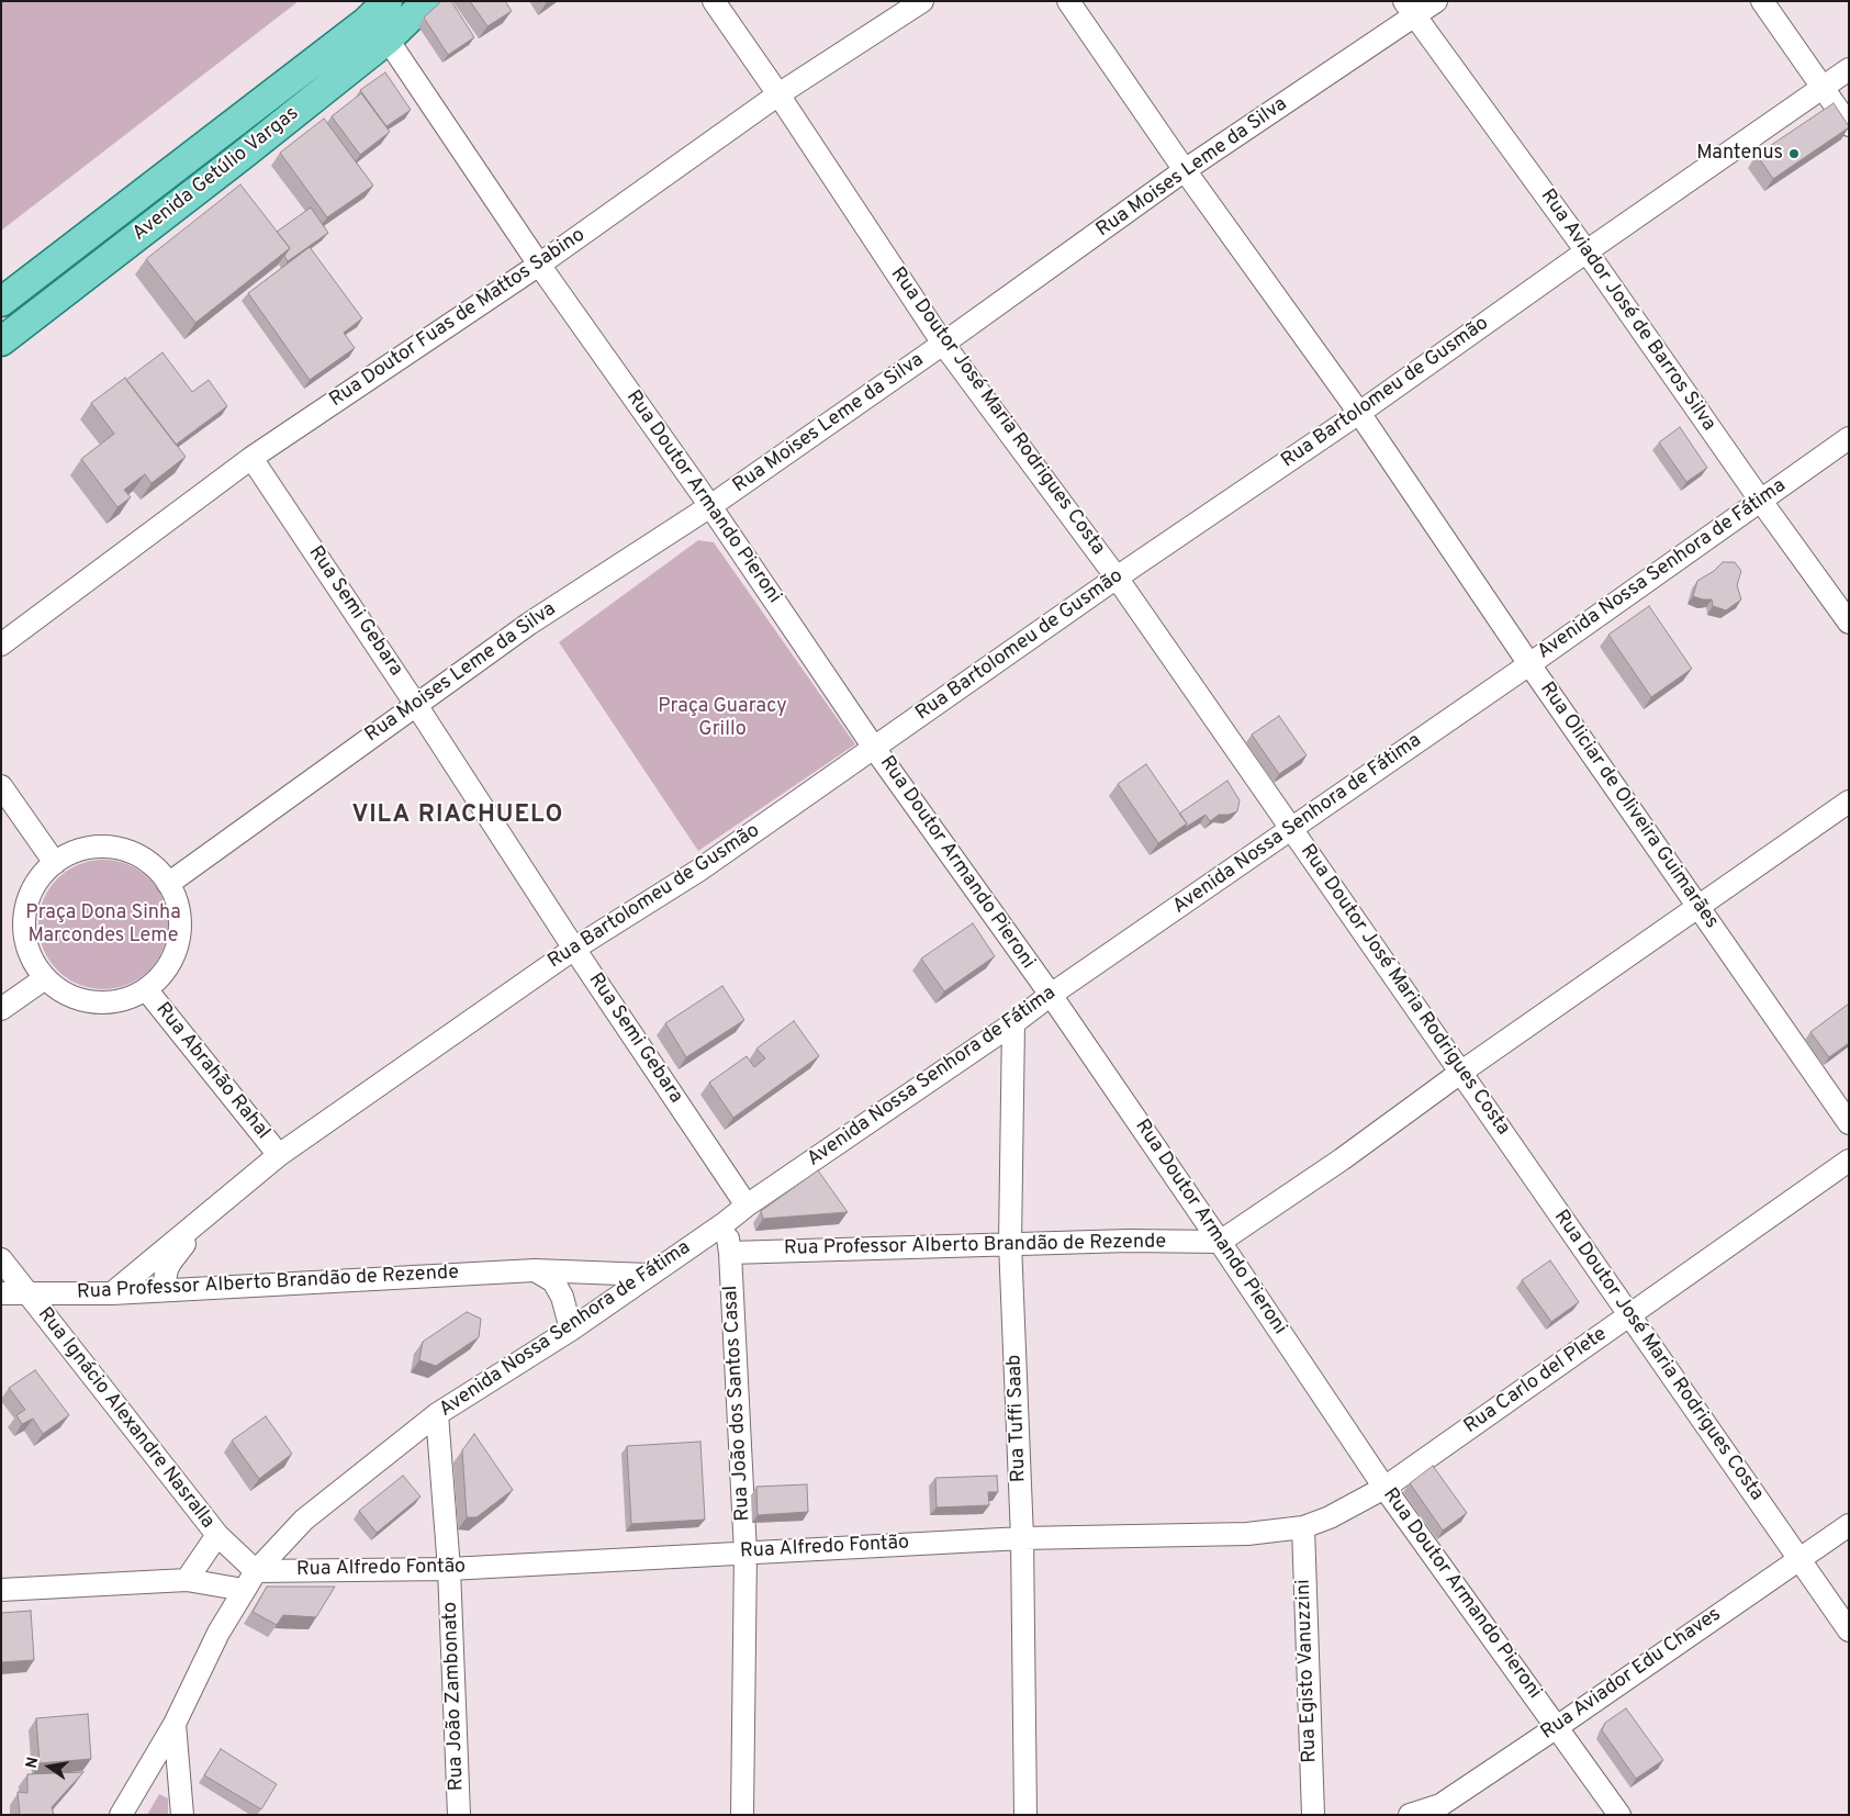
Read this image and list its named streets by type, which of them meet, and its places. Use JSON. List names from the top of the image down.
{
  "streets": {
    "main road": ["Avenida Getúlio Vargas"],
    "street": [
      "Rua Moises Leme da Silva",
      "Rua Aviador José de Barros Silva",
      "Rua Doutor Fuas de Mattos Sabino",
      "Rua Bartolomeu de Gusmão",
      "Rua Doutor José Maria Rodrigues Costa",
      "Rua Doutor Armando Pieroni",
      "Avenida Nossa Senhora de Fátima",
      "Rua Semi Gebara",
      "Rua Oliciar de Oliveira Guimarães",
      "Rua Abrahão Rahal",
      "Rua Professor Alberto Brandão de Rezende",
      "Rua Carlo del Plete",
      "Rua João dos Santos Casal",
      "Rua Ignácio Alexandre Nasralla",
      "Rua Tuffi Saab",
      "Rua Alfredo Fontão",
      "Rua Egisto Vanuzzini",
      "Rua Aviador Edu Chaves",
      "Rua João Zambonato"
    ]
  },
  "crossings": [
    ["Rua Moises Leme da Silva", "Rua Aviador José de Barros Silva"],
    ["Rua Moises Leme da Silva", "Rua Doutor José Maria Rodrigues Costa"],
    ["Rua Moises Leme da Silva", "Rua Doutor Armando Pieroni"],
    ["Rua Moises Leme da Silva", "Rua Semi Gebara"],
    ["Rua Moises Leme da Silva", "Rua Oliciar de Oliveira Guimarães"],
    ["Rua Moises Leme da Silva", "Rua Abrahão Rahal"],
    ["Avenida Getúlio Vargas", "Rua Doutor Armando Pieroni"],
    ["Rua Aviador José de Barros Silva", "Rua Bartolomeu de Gusmão"],
    ["Rua Aviador José de Barros Silva", "Avenida Nossa Senhora de Fátima"],
    ["Rua Doutor Fuas de Mattos Sabino", "Rua Doutor José Maria Rodrigues Costa"],
    ["Rua Doutor Fuas de Mattos Sabino", "Rua Doutor Armando Pieroni"],
    ["Rua Doutor Fuas de Mattos Sabino", "Rua Semi Gebara"],
    ["Rua Bartolomeu de Gusmão", "Rua Doutor José Maria Rodrigues Costa"],
    ["Rua Bartolomeu de Gusmão", "Rua Doutor Armando Pieroni"],
    ["Rua Bartolomeu de Gusmão", "Rua Semi Gebara"],
    ["Rua Bartolomeu de Gusmão", "Rua Oliciar de Oliveira Guimarães"],
    ["Rua Bartolomeu de Gusmão", "Rua Abrahão Rahal"],
    ["Rua Bartolomeu de Gusmão", "Rua Professor Alberto Brandão de Rezende"],
    ["Rua Doutor José Maria Rodrigues Costa", "Avenida Nossa Senhora de Fátima"],
    ["Rua Doutor José Maria Rodrigues Costa", "Rua Carlo del Plete"],
    ["Rua Doutor José Maria Rodrigues Costa", "Rua Aviador Edu Chaves"],
    ["Rua Doutor Armando Pieroni", "Avenida Nossa Senhora de Fátima"],
    ["Rua Doutor Armando Pieroni", "Rua Professor Alberto Brandão de Rezende"],
    ["Rua Doutor Armando Pieroni", "Rua Carlo del Plete"],
    ["Rua Doutor Armando Pieroni", "Rua Alfredo Fontão"],
    ["Rua Doutor Armando Pieroni", "Rua Aviador Edu Chaves"],
    ["Avenida Nossa Senhora de Fátima", "Rua Semi Gebara"],
    ["Avenida Nossa Senhora de Fátima", "Rua Oliciar de Oliveira Guimarães"],
    ["Avenida Nossa Senhora de Fátima", "Rua Professor Alberto Brandão de Rezende"],
    ["Avenida Nossa Senhora de Fátima", "Rua João dos Santos Casal"],
    ["Avenida Nossa Senhora de Fátima", "Rua Ignácio Alexandre Nasralla"],
    ["Avenida Nossa Senhora de Fátima", "Rua Tuffi Saab"],
    ["Avenida Nossa Senhora de Fátima", "Rua Alfredo Fontão"],
    ["Avenida Nossa Senhora de Fátima", "Rua João Zambonato"],
    ["Rua Professor Alberto Brandão de Rezende", "Rua João dos Santos Casal"],
    ["Rua Professor Alberto Brandão de Rezende", "Rua Ignácio Alexandre Nasralla"],
    ["Rua Professor Alberto Brandão de Rezende", "Rua Tuffi Saab"],
    ["Rua Carlo del Plete", "Rua Alfredo Fontão"],
    ["Rua João dos Santos Casal", "Rua Alfredo Fontão"],
    ["Rua Ignácio Alexandre Nasralla", "Rua Alfredo Fontão"],
    ["Rua Tuffi Saab", "Rua Alfredo Fontão"],
    ["Rua Alfredo Fontão", "Rua Egisto Vanuzzini"],
    ["Rua Alfredo Fontão", "Rua João Zambonato"]
  ],
  "districts": ["VILA RIACHUELO"],
  "parks": ["Praça Guaracy Grillo", "Praça Dona Sinha Marcondes Leme"],
  "places": ["Mantenus"],
  "north": "left"
}
